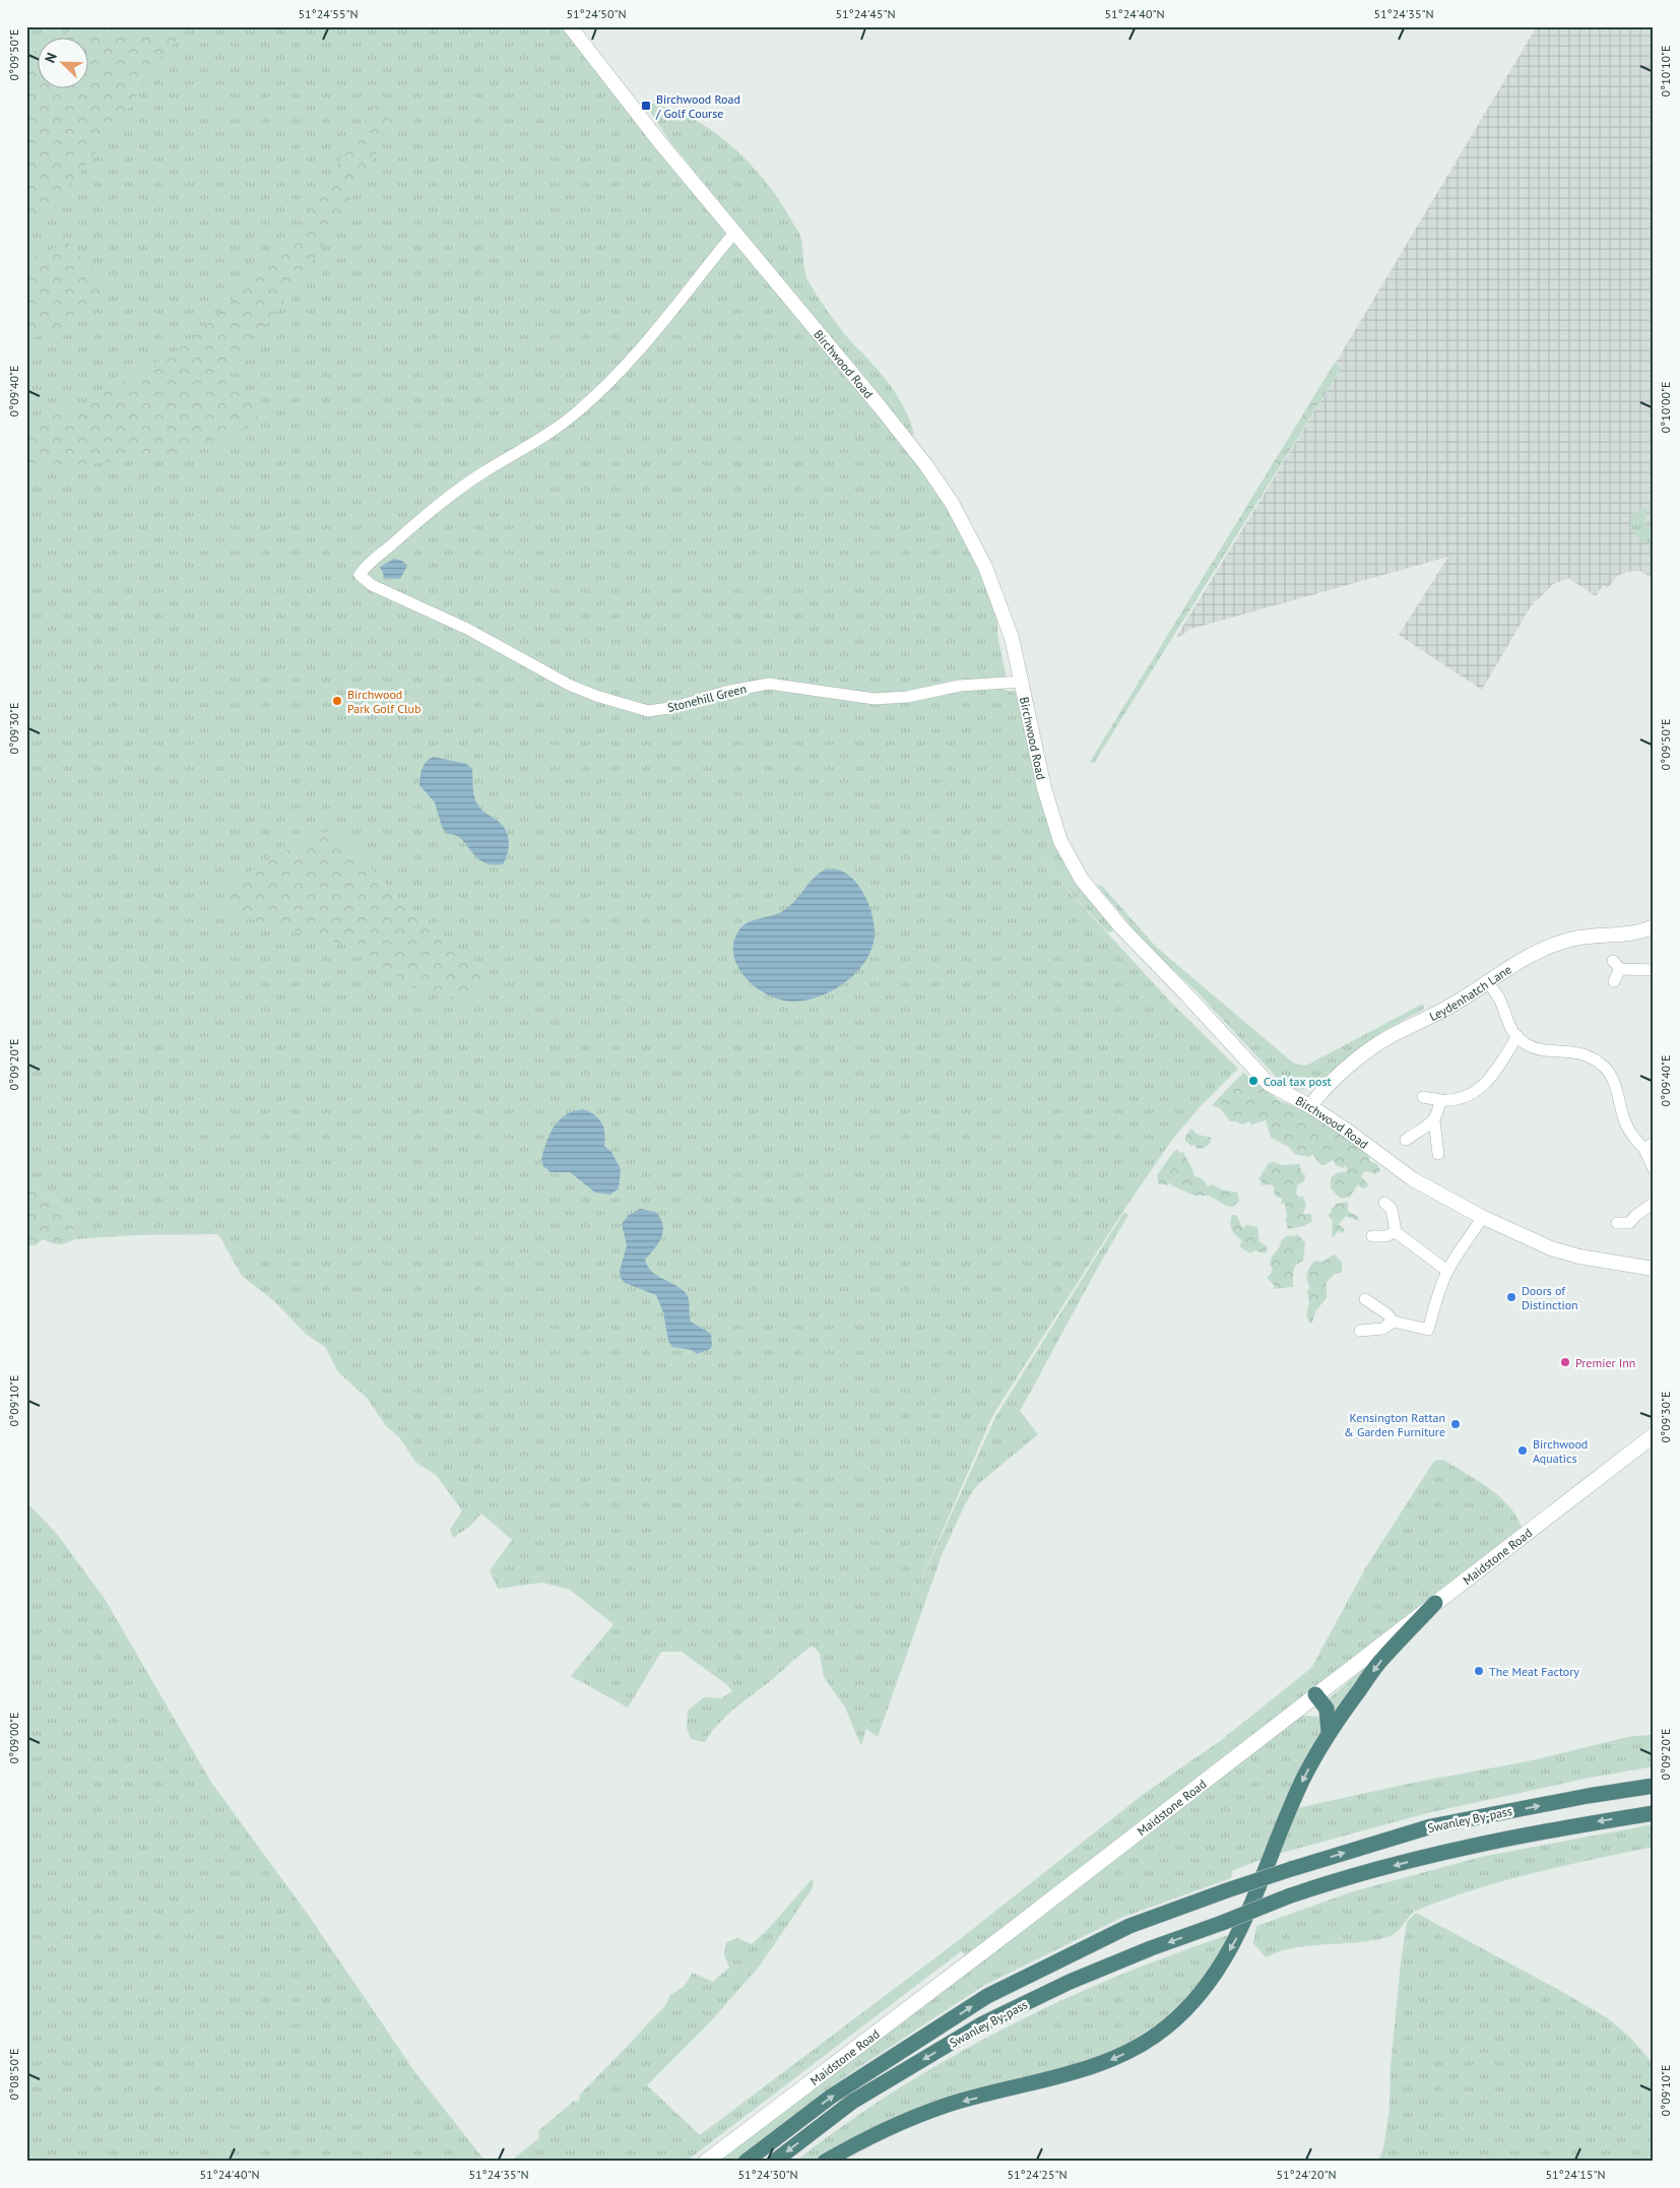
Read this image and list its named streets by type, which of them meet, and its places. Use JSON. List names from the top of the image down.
{
  "streets": {
    "highway": ["Swanley By-pass"],
    "main road": ["Maidstone Road"],
    "street": ["Birchwood Road", "Stonehill Green", "Leydenhatch Lane"]
  },
  "crossings": [
    ["Birchwood Road", "Stonehill Green"],
    ["Birchwood Road", "Leydenhatch Lane"]
  ],
  "places": {
    "transit": ["Birchwood Road / Golf Course"],
    "other": [
      "Birchwood Park Golf Club",
      "Coal tax post",
      "Doors of Distinction",
      "Premier Inn",
      "Kensington Rattan & Garden Furniture",
      "Birchwood Aquatics",
      "The Meat Factory"
    ]
  },
  "north": "top left",
  "coordinates": [
    "51°24'55\"N",
    "51°24'50\"N",
    "51°24'45\"N",
    "51°24'40\"N",
    "51°24'35\"N",
    "0°09'50\"E",
    "0°10'10\"E",
    "0°09'40\"E",
    "0°10'00\"E",
    "0°09'30\"E",
    "0°09'20\"E",
    "0°09'10\"E",
    "0°09'00\"E",
    "0°08'50\"E",
    "51°24'30\"N",
    "51°24'25\"N",
    "51°24'20\"N",
    "51°24'15\"N"
  ]
}
